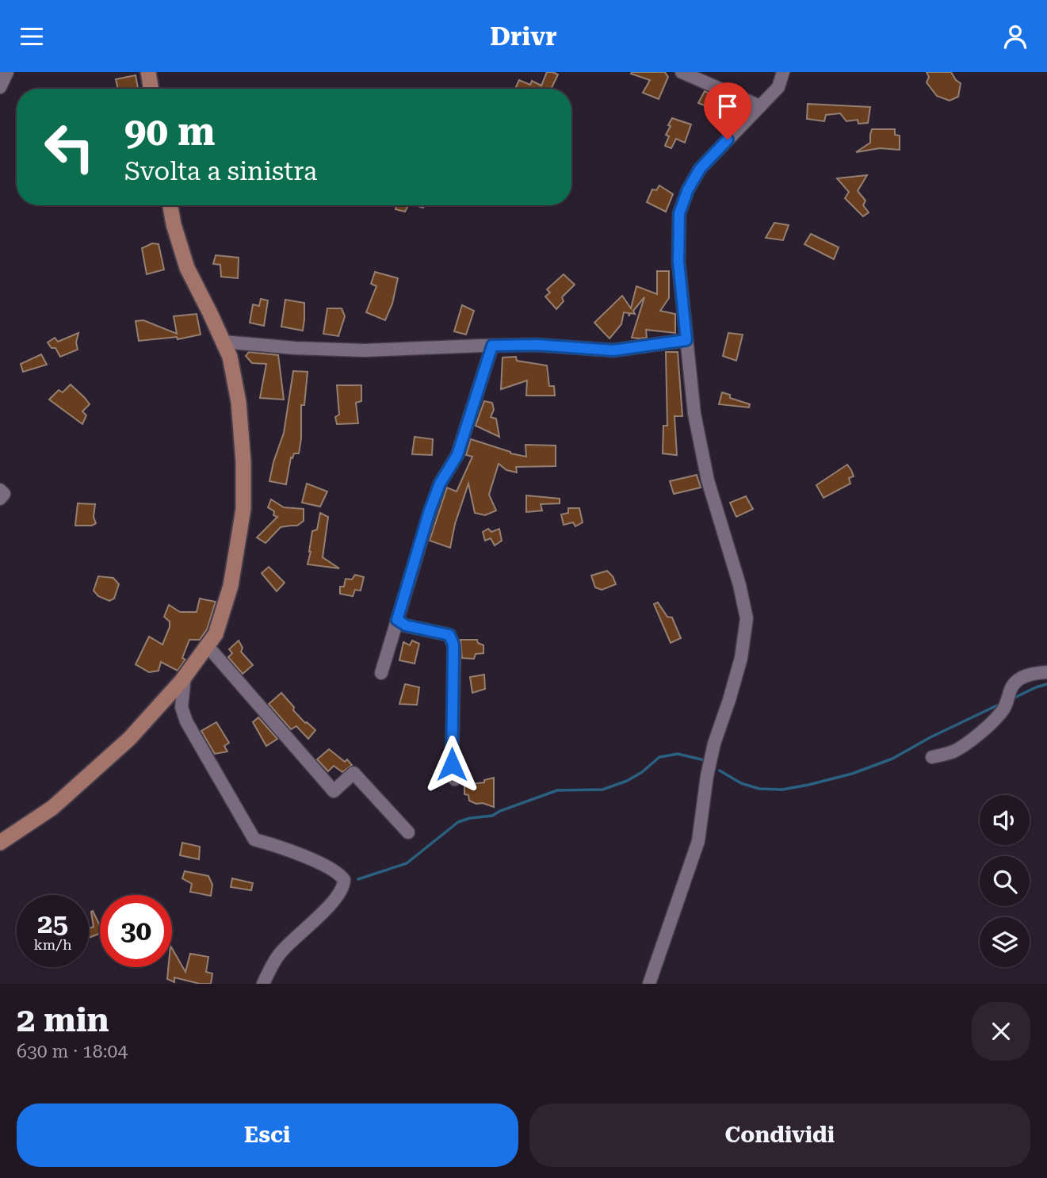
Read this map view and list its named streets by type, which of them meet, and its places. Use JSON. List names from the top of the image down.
{
  "page": {
    "header": "Drivr",
    "turn": ["90 m", "Svolta a sinistra"],
    "speed": "25 km/h",
    "limit": "30",
    "heading": ["2 min", "630 m · 18:04"],
    "buttons": ["Esci", "Condividi"]
  }
}
